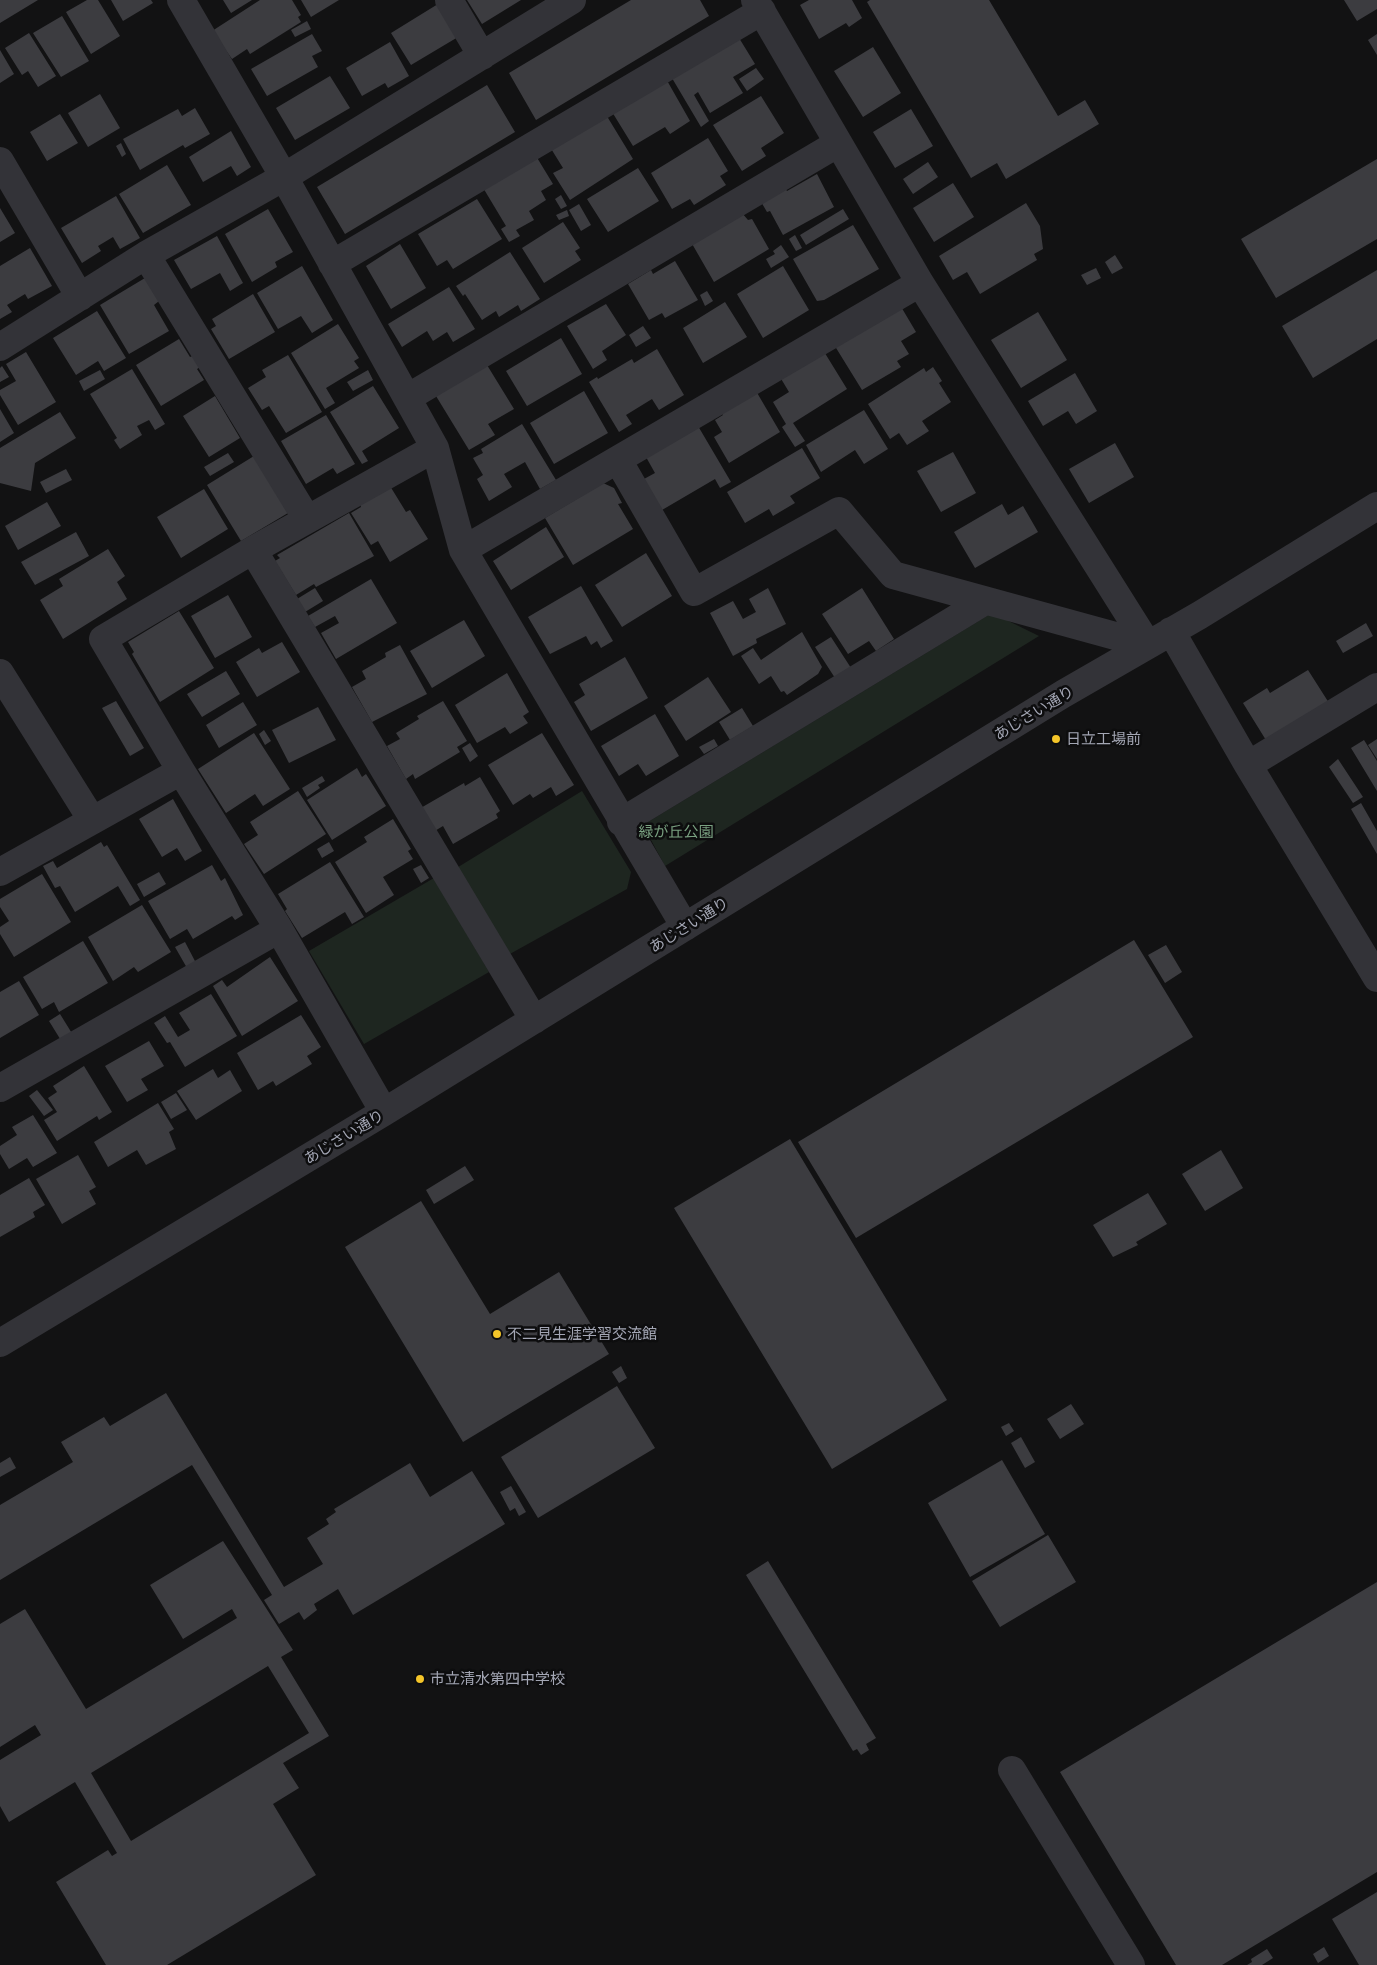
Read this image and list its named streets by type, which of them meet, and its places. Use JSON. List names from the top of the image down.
{
  "streets": {
    "street": ["あじさい通り"]
  },
  "parks": ["緑が丘公園"],
  "places": ["日立工場前", "不二見生涯学習交流館", "市立清水第四中学校"]
}
